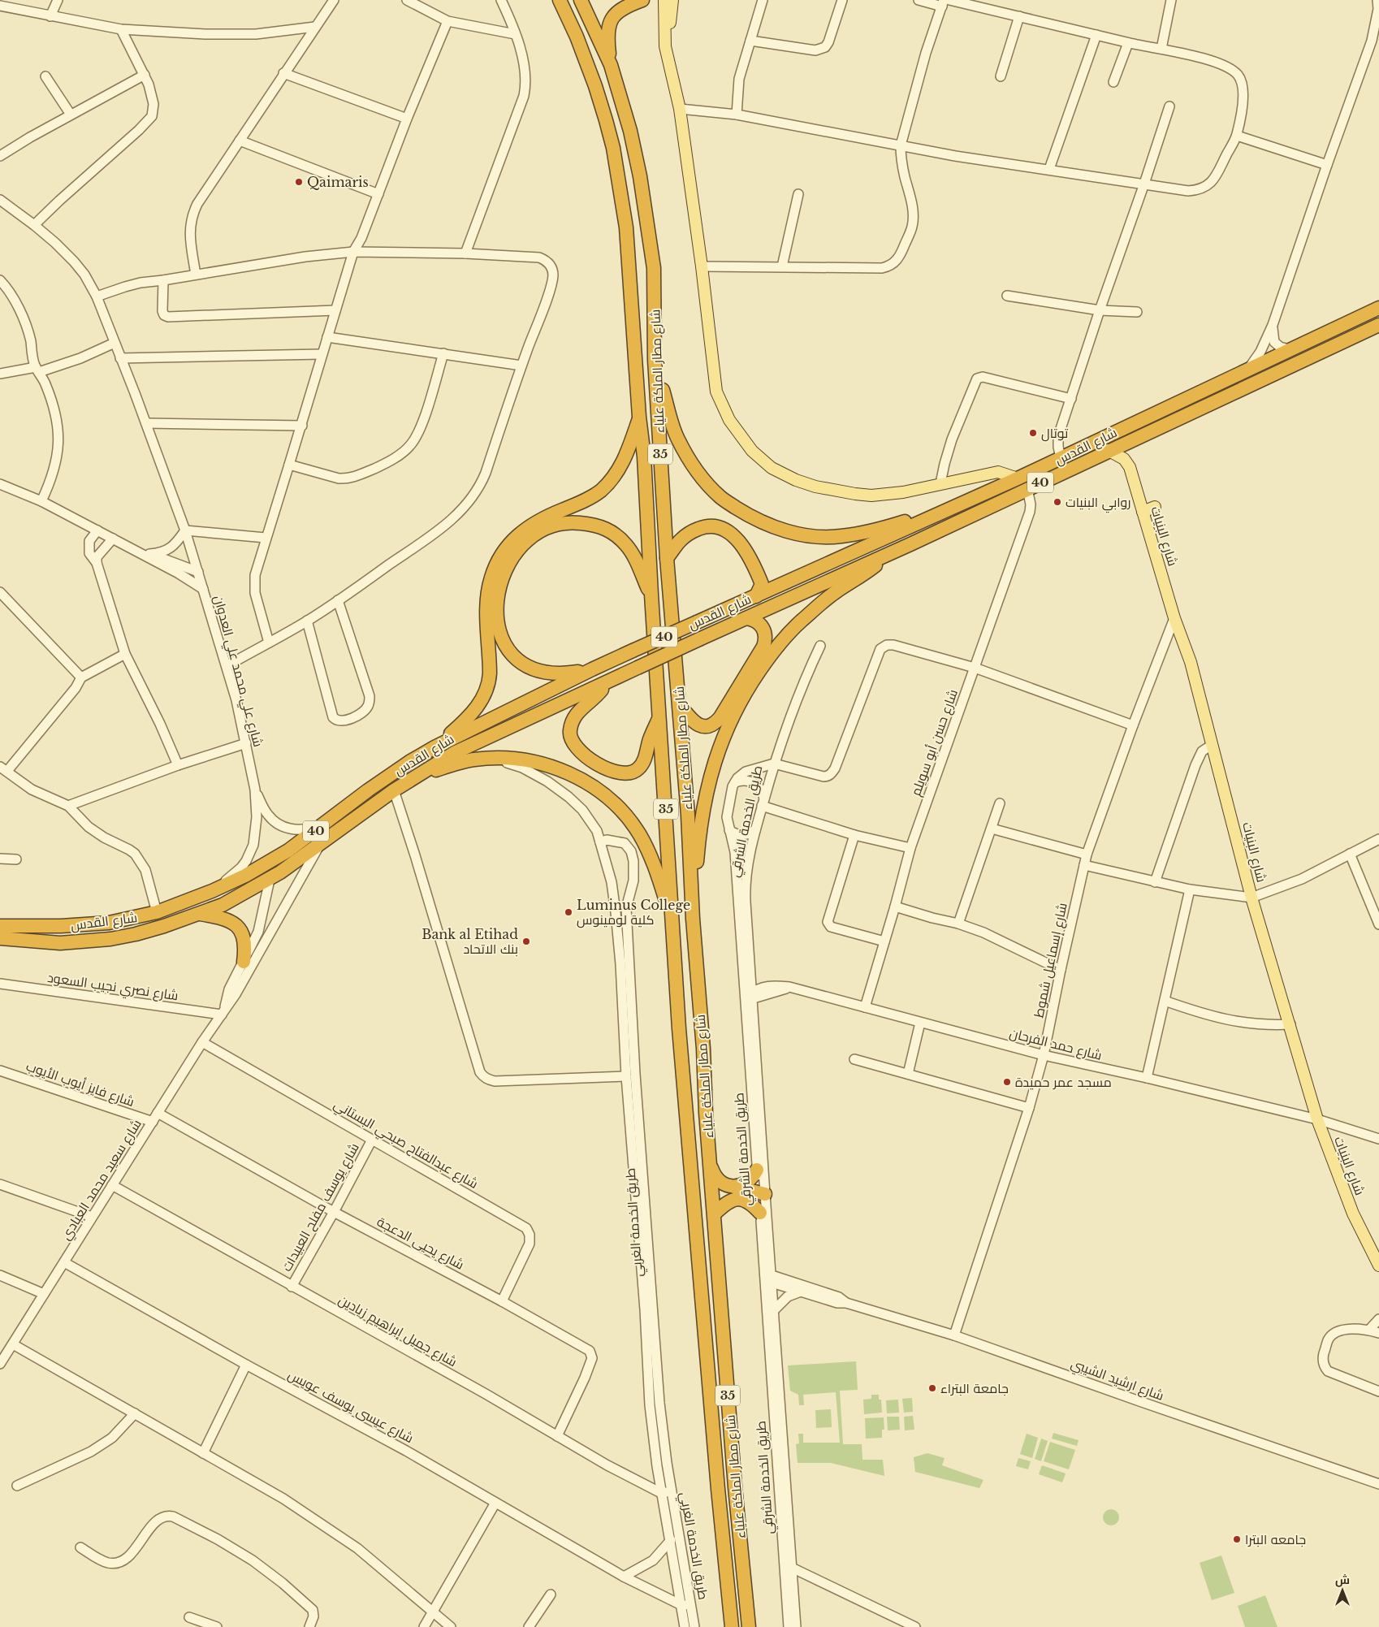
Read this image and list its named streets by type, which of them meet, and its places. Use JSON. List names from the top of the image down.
{
  "streets": {
    "highway": [
      "شارع مطار الملكة علياء",
      "شارع القدس",
      "35",
      "40"
    ],
    "main road": ["شارع البنيات"],
    "street": [
      "شارع علي محمد علي العدوان",
      "شارع حسن أبو سويلم",
      "طريق الخدمة الشرقي",
      "شارع إسماعيل شموط",
      "شارع نصري نجيب السعود",
      "شارع حمد الفرحان",
      "شارع فايز أيوب الأيوب",
      "شارع عبدالفتاح صبحي البستاني",
      "شارع سعيد محمد العبادي",
      "شارع يوسف مفلح العبيدات",
      "طريق الخدمة الغربي",
      "شارع يحيى الدعجة",
      "شارع جميل إبراهيم زيادين",
      "شارع ارشيد الشيبي",
      "شارع عيسى يوسف عويس"
    ]
  },
  "crossings": [
    ["شارع القدس", "شارع البنيات"],
    ["شارع القدس", "شارع علي محمد علي العدوان"],
    ["شارع القدس", "شارع حسن أبو سويلم"],
    ["شارع القدس", "شارع سعيد محمد العبادي"],
    ["شارع البنيات", "شارع إسماعيل شموط"],
    ["شارع البنيات", "شارع حمد الفرحان"],
    ["شارع حسن أبو سويلم", "شارع حمد الفرحان"],
    ["طريق الخدمة الشرقي", "شارع حمد الفرحان"],
    ["طريق الخدمة الشرقي", "شارع ارشيد الشيبي"],
    ["شارع إسماعيل شموط", "شارع حمد الفرحان"],
    ["شارع إسماعيل شموط", "شارع ارشيد الشيبي"],
    ["شارع نصري نجيب السعود", "شارع سعيد محمد العبادي"],
    ["شارع فايز أيوب الأيوب", "شارع سعيد محمد العبادي"],
    ["شارع عبدالفتاح صبحي البستاني", "شارع سعيد محمد العبادي"],
    ["شارع عبدالفتاح صبحي البستاني", "شارع يوسف مفلح العبيدات"],
    ["شارع عبدالفتاح صبحي البستاني", "شارع يحيى الدعجة"],
    ["شارع سعيد محمد العبادي", "شارع يحيى الدعجة"],
    ["شارع سعيد محمد العبادي", "شارع جميل إبراهيم زيادين"],
    ["شارع سعيد محمد العبادي", "شارع عيسى يوسف عويس"],
    ["شارع يوسف مفلح العبيدات", "شارع يحيى الدعجة"],
    ["شارع يوسف مفلح العبيدات", "شارع جميل إبراهيم زيادين"],
    ["طريق الخدمة الغربي", "شارع جميل إبراهيم زيادين"],
    ["طريق الخدمة الغربي", "شارع عيسى يوسف عويس"],
    ["شارع يحيى الدعجة", "شارع جميل إبراهيم زيادين"]
  ],
  "places": [
    "Qaimaris",
    "توتال",
    "روابي البنيات",
    "Luminus College كلية لومينوس",
    "Bank al Etihad بنك الاتحاد",
    "مسجد عمر حميدة",
    "جامعة البتراء",
    "جامعه البترا"
  ],
  "north": "top"
}
